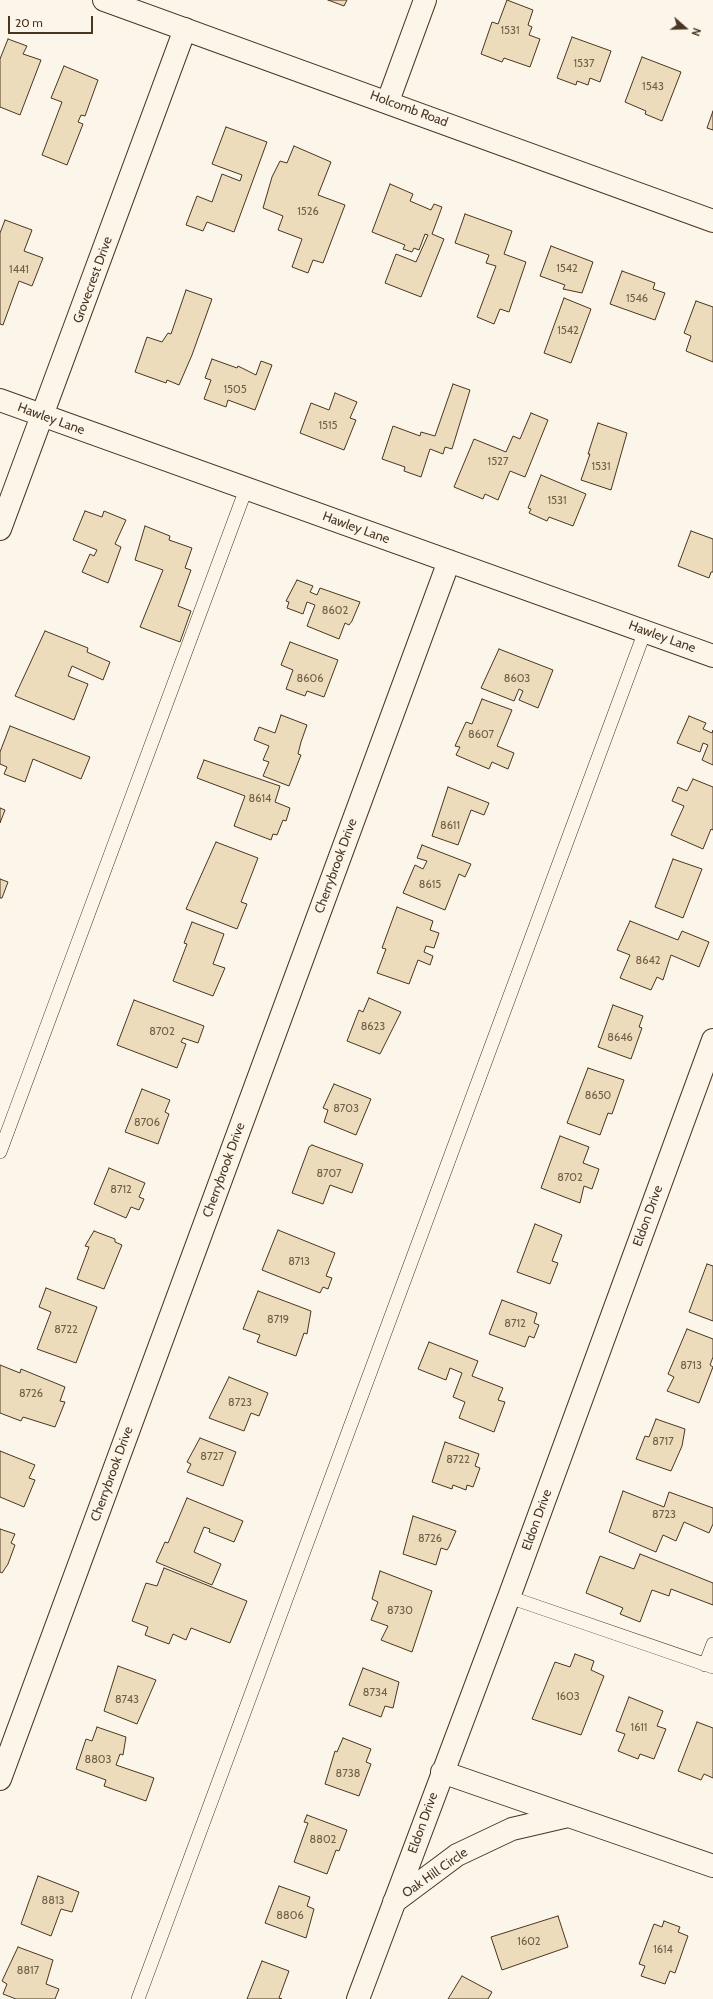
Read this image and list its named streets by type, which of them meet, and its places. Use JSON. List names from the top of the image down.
{
  "streets": {
    "street": [
      "Holcomb Road",
      "Grovecrest Drive",
      "Hawley Lane",
      "Cherrybrook Drive",
      "Eldon Drive",
      "Oak Hill Circle"
    ]
  },
  "crossings": [
    ["Holcomb Road", "Grovecrest Drive"],
    ["Grovecrest Drive", "Hawley Lane"],
    ["Hawley Lane", "Cherrybrook Drive"],
    ["Eldon Drive", "Oak Hill Circle"]
  ],
  "house_numbers": [
    "1531",
    "1537",
    "1543",
    "1526",
    "1542",
    "1441",
    "1546",
    "1542",
    "1505",
    "1515",
    "1527",
    "1531",
    "1531",
    "8602",
    "8606",
    "8603",
    "8607",
    "8614",
    "8611",
    "8615",
    "8642",
    "8623",
    "8702",
    "8646",
    "8650",
    "8703",
    "8706",
    "8707",
    "8702",
    "8712",
    "8713",
    "8719",
    "8712",
    "8722",
    "8713",
    "8726",
    "8723",
    "8717",
    "8727",
    "8722",
    "8723",
    "8726",
    "8730",
    "8734",
    "1603",
    "8743",
    "1611",
    "8803",
    "8738",
    "8802",
    "8813",
    "8806",
    "1602",
    "1614",
    "8817"
  ],
  "scale_bar": "20 m",
  "north": "right"
}
